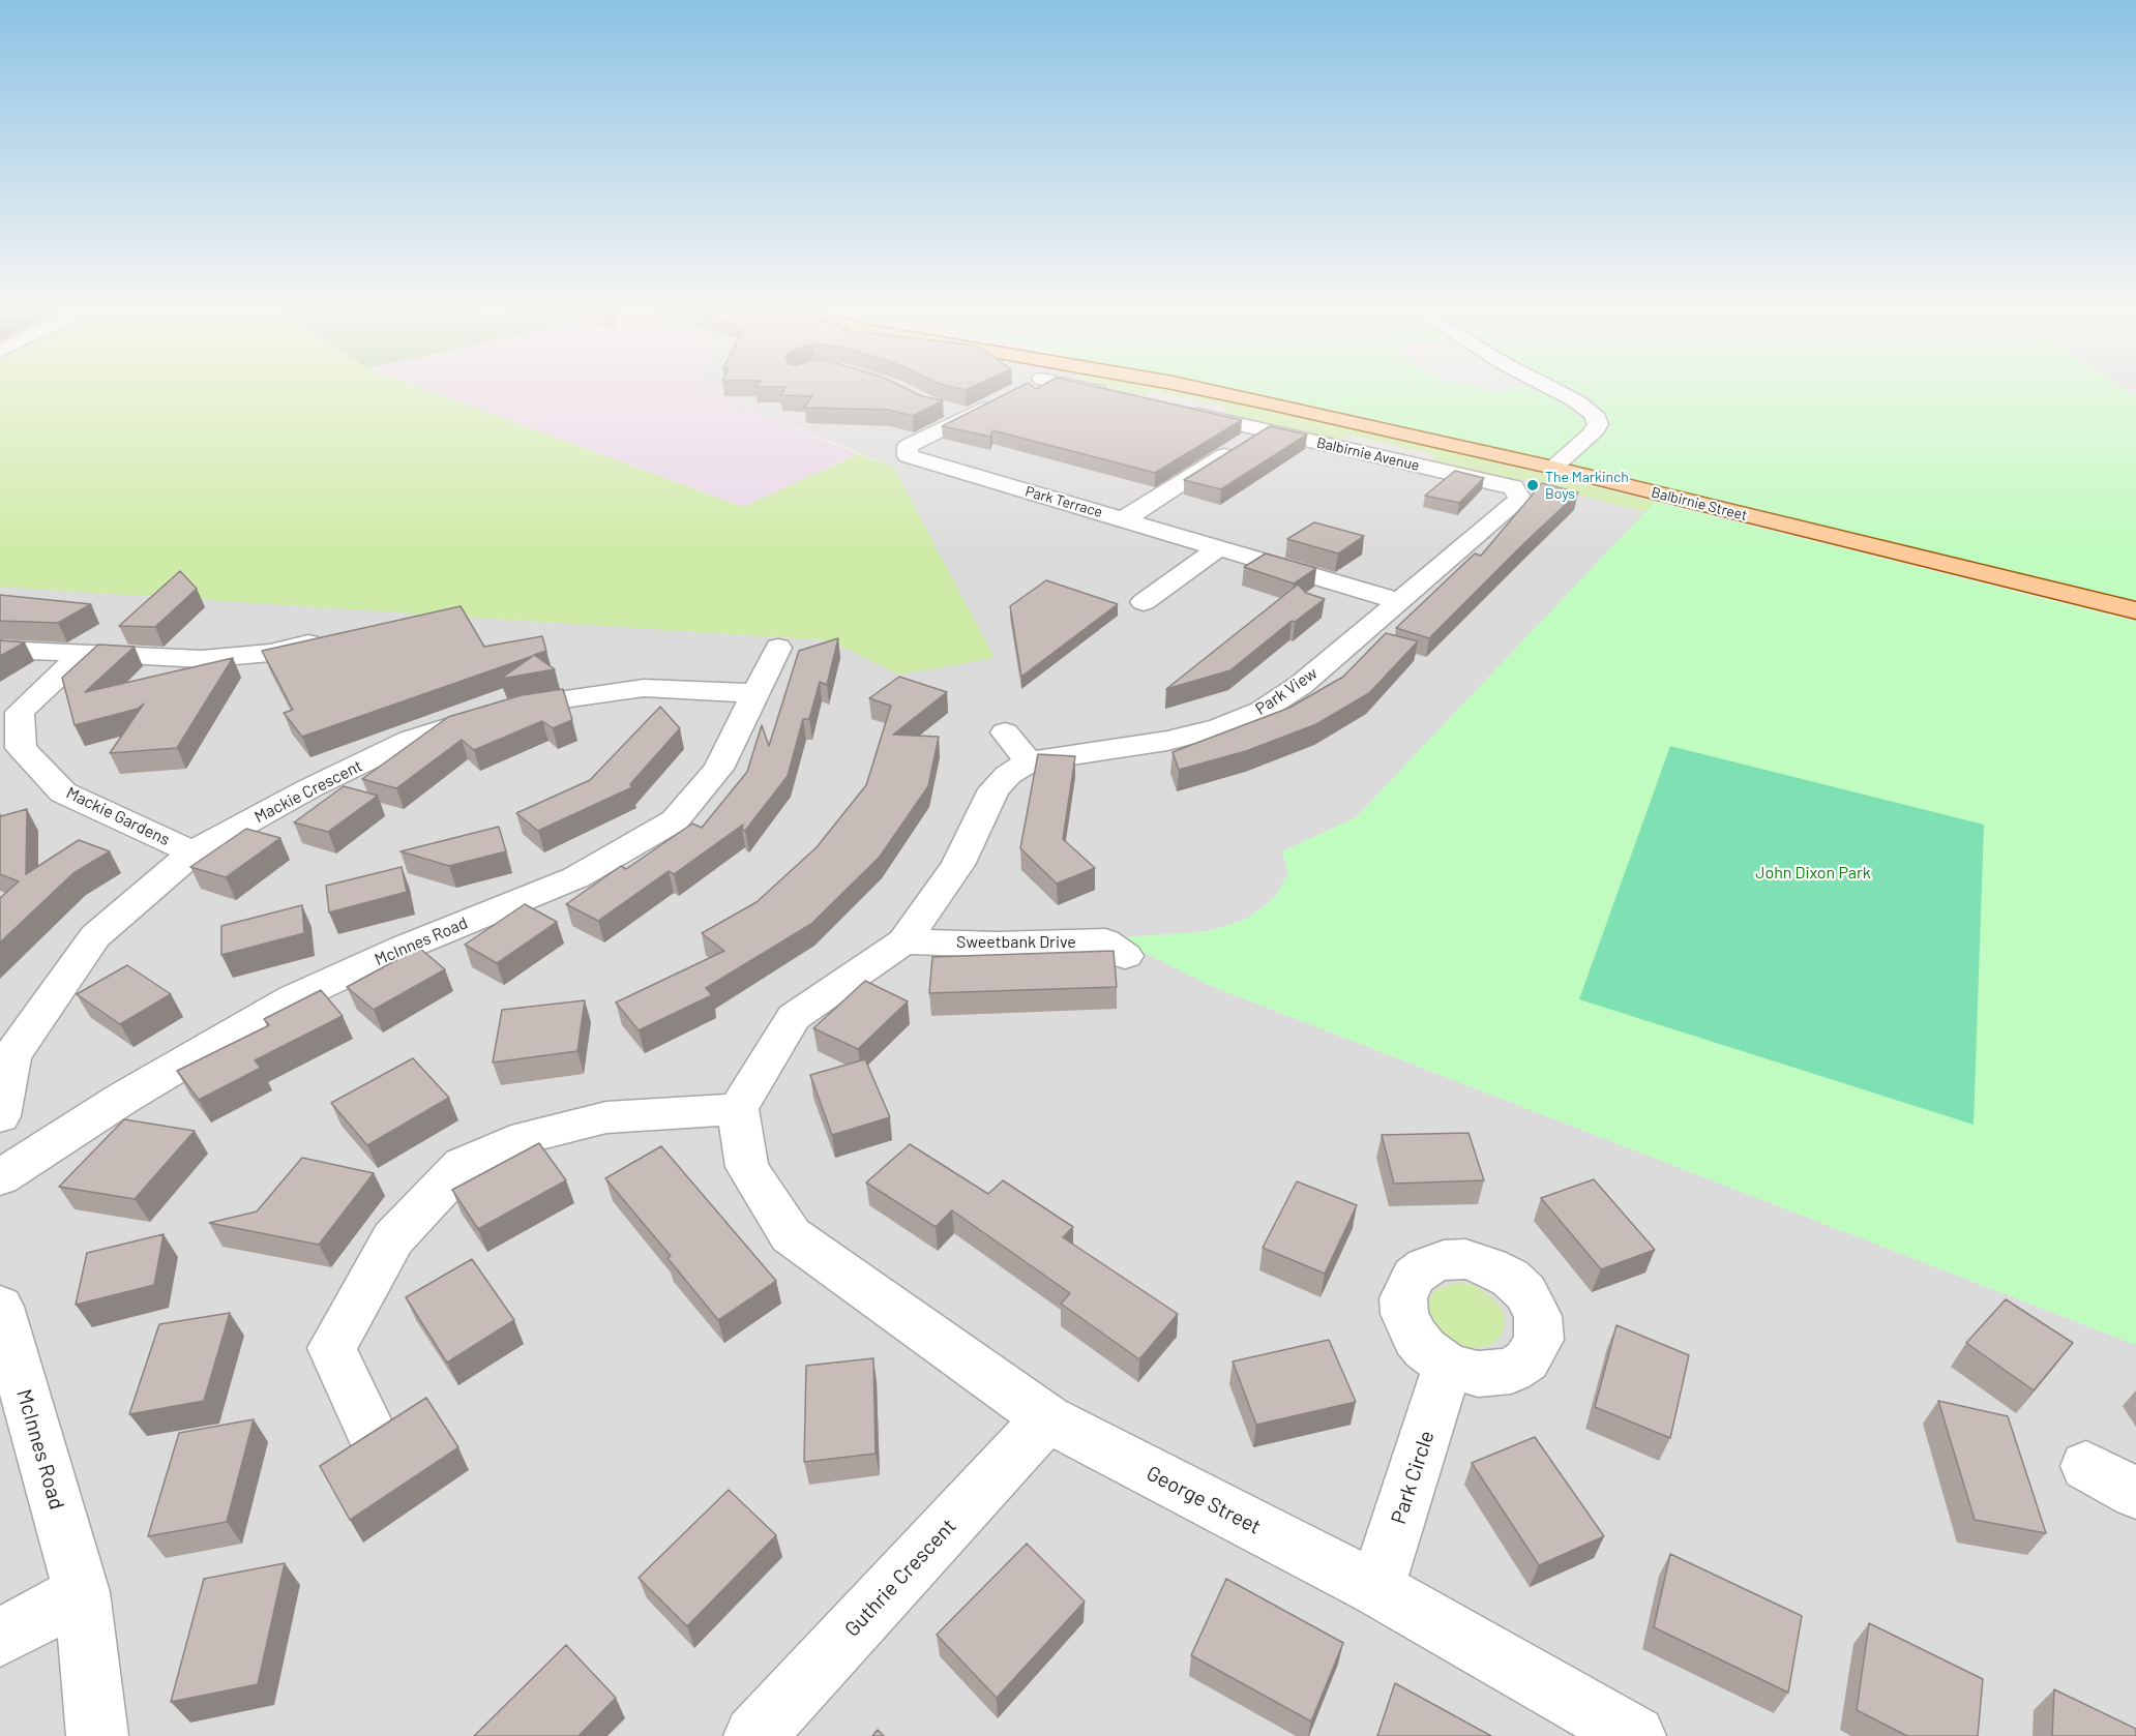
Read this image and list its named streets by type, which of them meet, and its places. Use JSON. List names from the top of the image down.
{
  "streets": {
    "main road": ["Balbirnie Street"],
    "street": [
      "Balbirnie Avenue",
      "Park Terrace",
      "Park View",
      "Mackie Crescent",
      "Mackie Gardens",
      "McInnes Road",
      "Sweetbank Drive",
      "Park Circle",
      "George Street",
      "Guthrie Crescent"
    ]
  },
  "crossings": [
    ["Balbirnie Avenue", "Park View"],
    ["Park Terrace", "Park View"],
    ["Park View", "Sweetbank Drive"],
    ["Mackie Crescent", "Mackie Gardens"],
    ["Mackie Crescent", "McInnes Road"],
    ["Park Circle", "George Street"],
    ["George Street", "Guthrie Crescent"]
  ],
  "parks": ["John Dixon Park"],
  "places": ["The Markinch Boys"]
}
